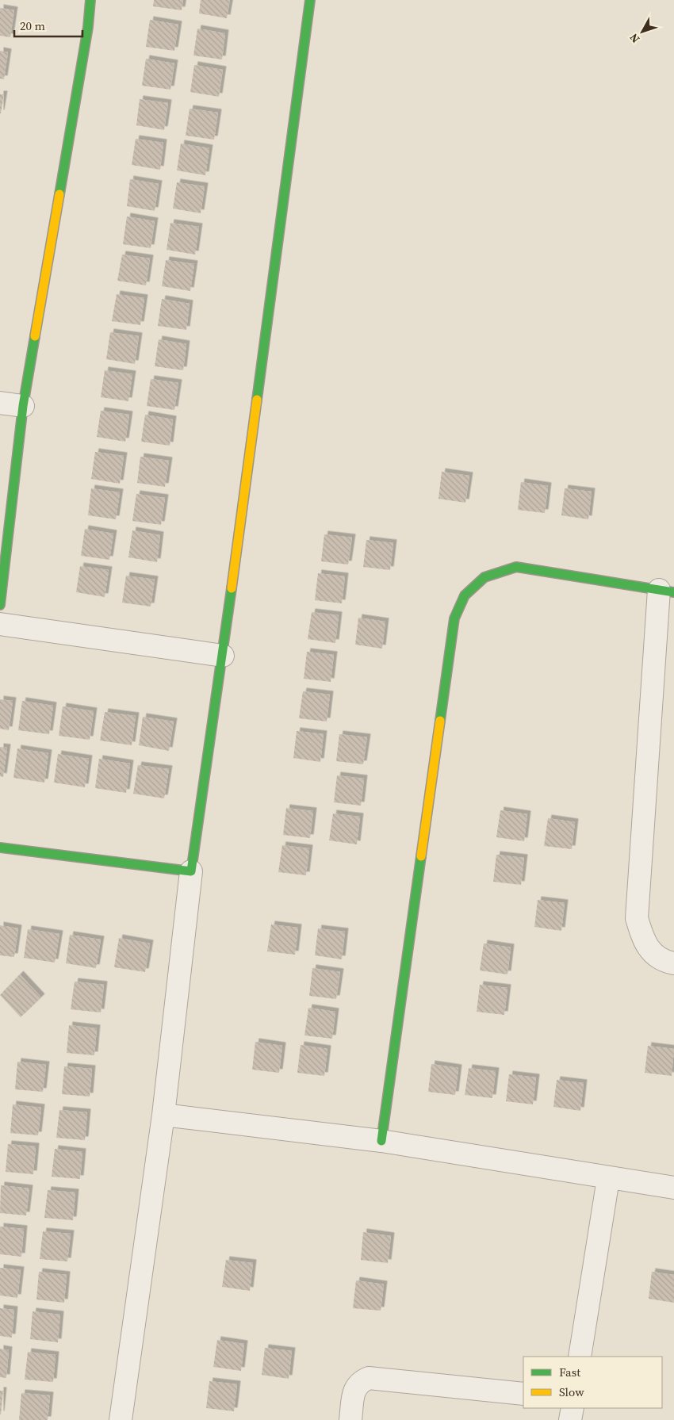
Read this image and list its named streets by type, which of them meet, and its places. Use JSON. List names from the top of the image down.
{
  "legend": ["Fast", "Slow"],
  "scale_bar": "20 m",
  "north": "bottom left"
}
